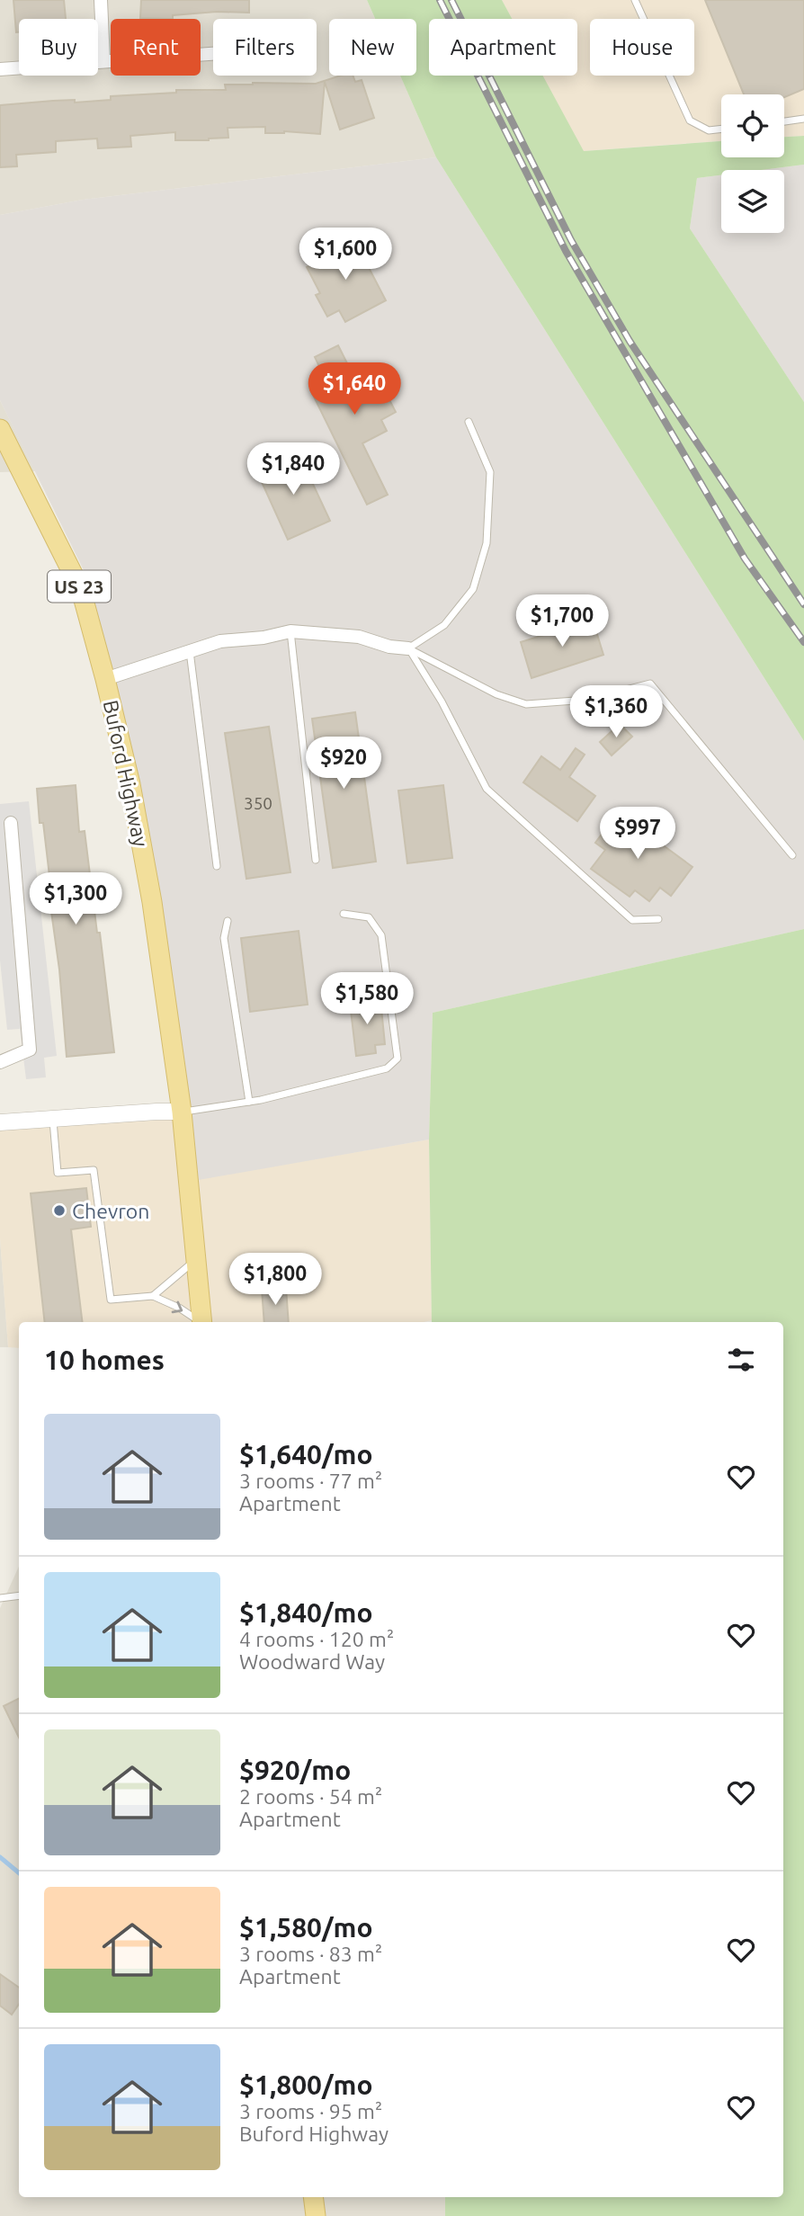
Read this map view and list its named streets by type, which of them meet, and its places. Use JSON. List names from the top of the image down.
{
  "streets": {
    "main road": ["US 23", "Buford Highway"]
  },
  "places": ["Chevron"],
  "house_numbers": ["350"],
  "page": {
    "chip": [
      "Buy",
      "Rent",
      "Filters",
      "New",
      "Apartment",
      "House"
    ],
    "price": [
      "$1,600",
      "$1,640",
      "$1,840",
      "$1,700",
      "$1,360",
      "$920",
      "$997",
      "$1,300",
      "$1,580",
      "$1,800"
    ],
    "heading": "10 homes",
    "list": [
      {
        "name": "$1,640/mo",
        "note": "3 rooms · 77 m² · Apartment"
      },
      {
        "name": "$1,840/mo",
        "note": "4 rooms · 120 m² · Woodward Way"
      },
      {
        "name": "$920/mo",
        "note": "2 rooms · 54 m² · Apartment"
      },
      {
        "name": "$1,580/mo",
        "note": "3 rooms · 83 m² · Apartment"
      },
      {
        "name": "$1,800/mo",
        "note": "3 rooms · 95 m² · Buford Highway"
      }
    ]
  }
}
